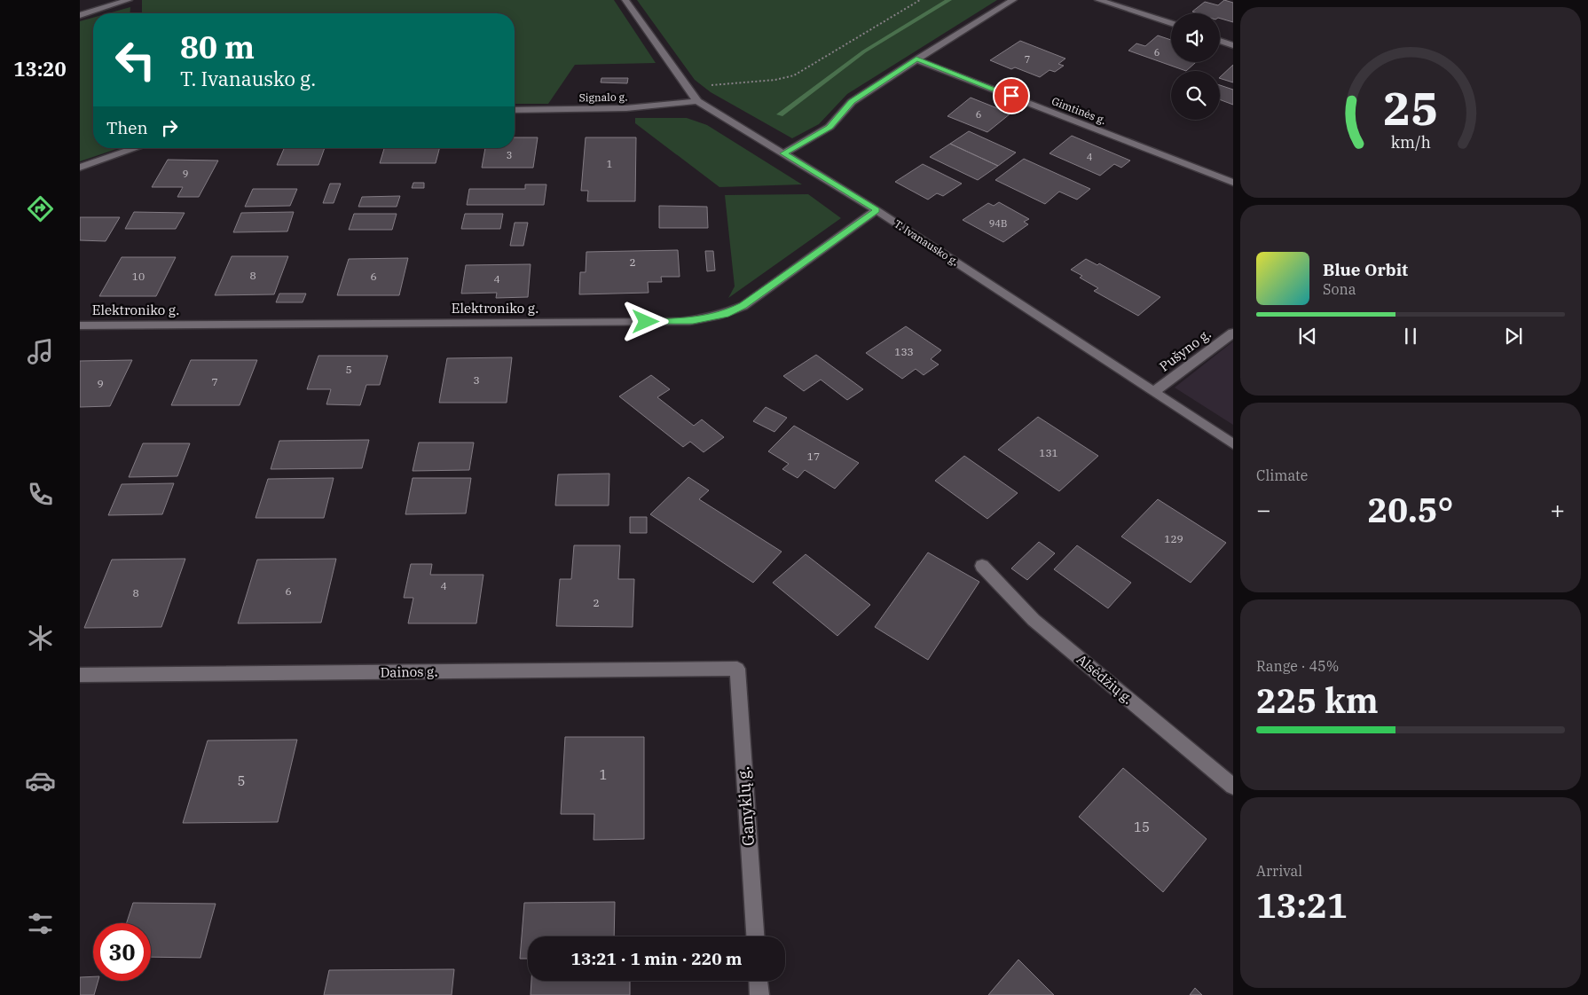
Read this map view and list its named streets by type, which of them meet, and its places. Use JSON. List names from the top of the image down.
{
  "streets": {
    "street": [
      "Signalo g.",
      "Gimtinės g.",
      "T. Ivanausko g.",
      "Elektroniko g.",
      "Pušyno g.",
      "Dainos g.",
      "Alsėdžių g.",
      "Ganyklų g."
    ]
  },
  "crossings": [
    ["Signalo g.", "T. Ivanausko g."],
    ["T. Ivanausko g.", "Elektroniko g."],
    ["T. Ivanausko g.", "Pušyno g."],
    ["Dainos g.", "Ganyklų g."]
  ],
  "house_numbers": [
    "6",
    "7",
    "6",
    "3",
    "4",
    "1",
    "9",
    "94B",
    "2",
    "8",
    "10",
    "6",
    "4",
    "133",
    "5",
    "3",
    "7",
    "9",
    "131",
    "17",
    "129",
    "4",
    "6",
    "8",
    "2",
    "1",
    "5",
    "15"
  ],
  "page": {
    "tabs": "13:20",
    "turn": ["80 m", "T. Ivanausko g."],
    "then": "Then",
    "song": ["Blue Orbit", "Sona"],
    "tile": [
      "Climate",
      ["Range · 45%", "225 km"],
      ["Arrival", "13:21"]
    ],
    "heat": ["−", "20.5°", "+"],
    "limit": "30",
    "trip": "13:21 · 1 min · 220 m",
    "gauge": ["25", "km/h"]
  }
}
